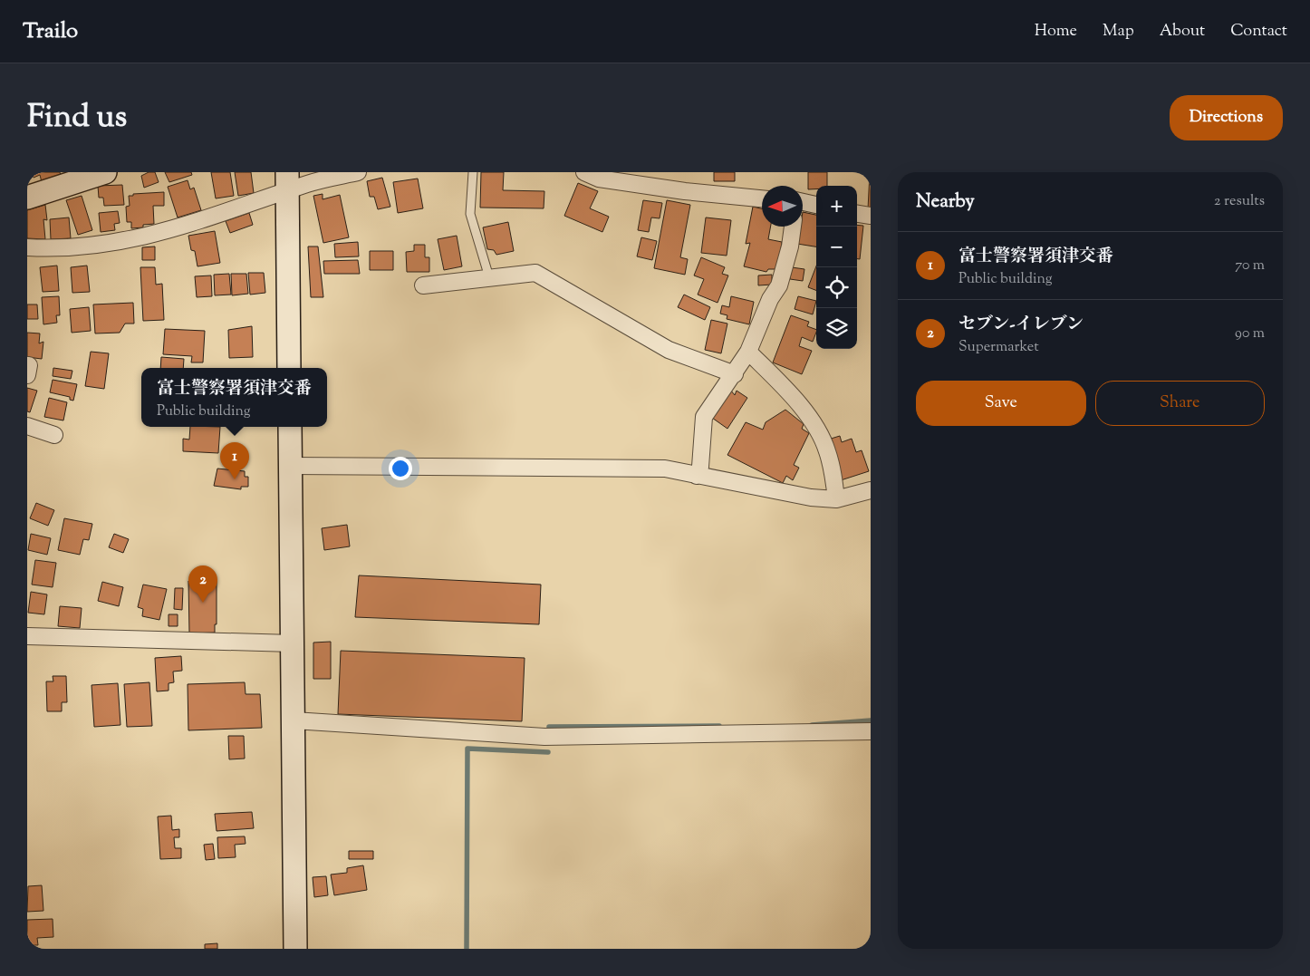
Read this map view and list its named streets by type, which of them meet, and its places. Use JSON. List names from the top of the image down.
{
  "north": "left",
  "page": {
    "header": "Trailo",
    "nav": [
      "Home",
      "Map",
      "About",
      "Contact"
    ],
    "title": "Find us",
    "buttons": [
      "Directions",
      ["Save", "Share"]
    ],
    "heading": ["Nearby", "2 results"],
    "map_buttons": ["+", "−"],
    "list": [
      {
        "mark": "1",
        "name": "富士警察署須津交番",
        "note": "Public building",
        "value": "70 m"
      },
      {
        "mark": "2",
        "name": "セブン-イレブン",
        "note": "Supermarket",
        "value": "90 m"
      }
    ],
    "popup": ["富士警察署須津交番", "Public building"],
    "pins": ["1", "2"]
  }
}
